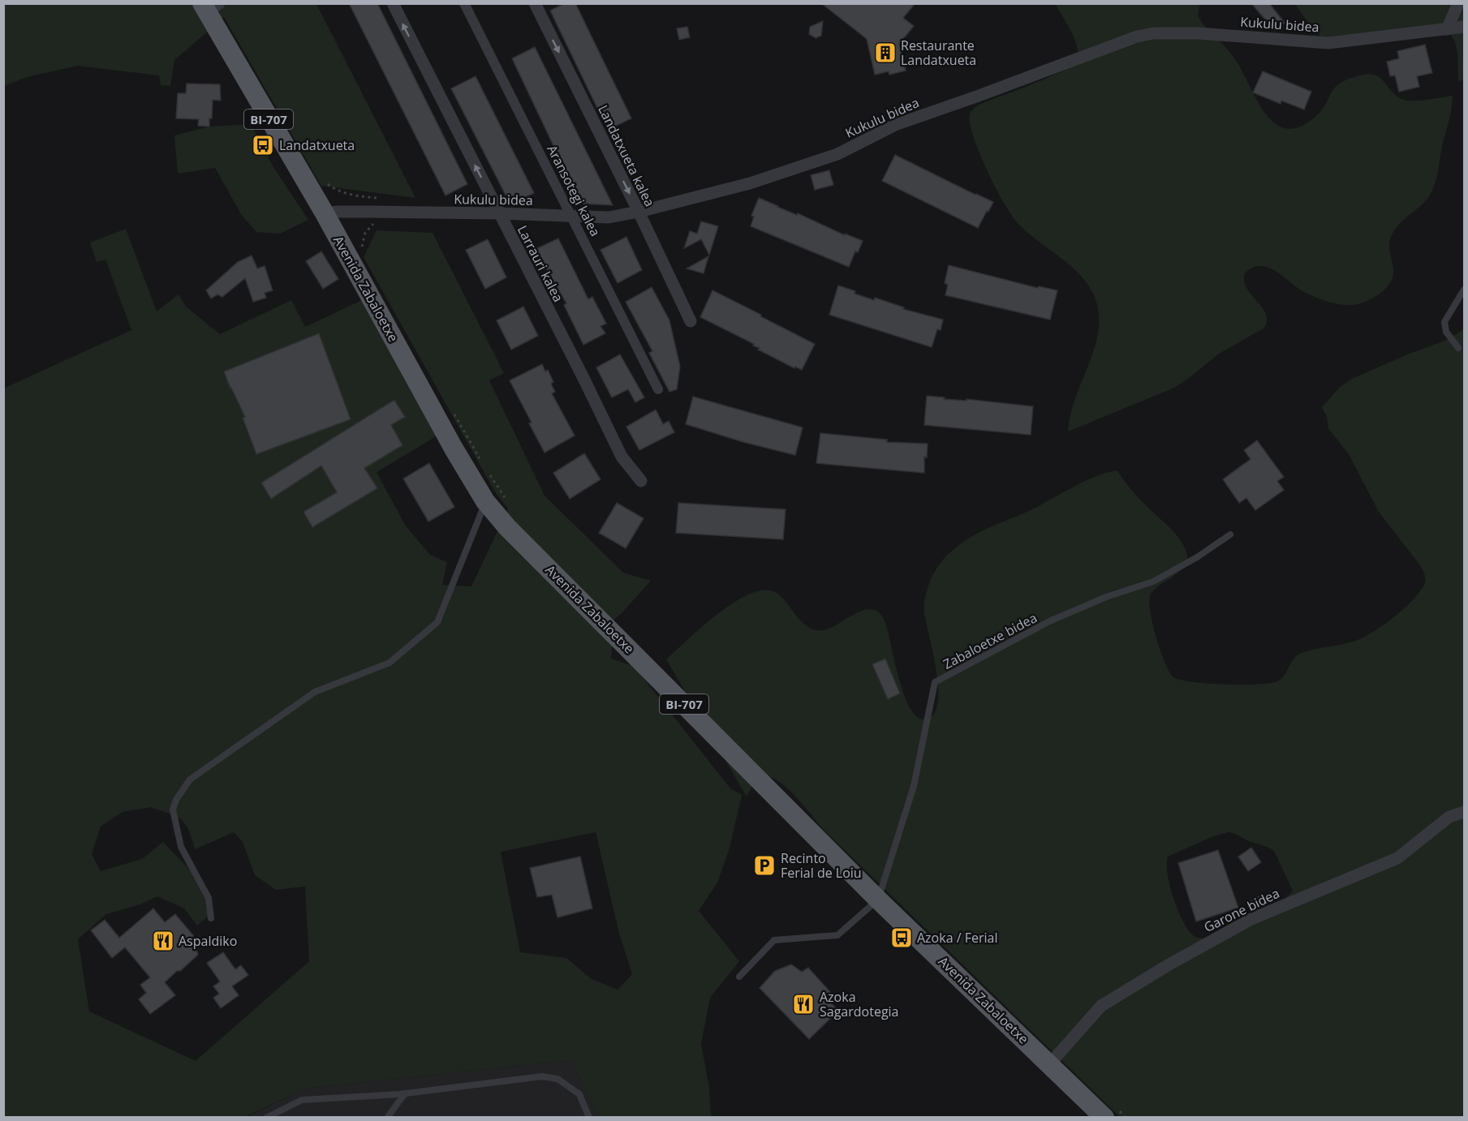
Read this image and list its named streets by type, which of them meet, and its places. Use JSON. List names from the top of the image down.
{
  "streets": {
    "main road": ["BI-707", "Avenida Zabaloetxe"],
    "street": [
      "Kukulu bidea",
      "Landatxueta kalea",
      "Aransotegi kalea",
      "Larrauri kalea",
      "Garone bidea"
    ],
    "lane": ["Zabaloetxe bidea"]
  },
  "crossings": [
    ["Kukulu bidea", "Landatxueta kalea"],
    ["Kukulu bidea", "Aransotegi kalea"],
    ["Kukulu bidea", "Larrauri kalea"],
    ["Kukulu bidea", "Avenida Zabaloetxe"],
    ["Avenida Zabaloetxe", "Zabaloetxe bidea"],
    ["Avenida Zabaloetxe", "Garone bidea"]
  ],
  "one_way": ["Landatxueta kalea", "Larrauri kalea"],
  "places": {
    "building": ["Restaurante Landatxueta"],
    "bus stop": ["Landatxueta", "Azoka / Ferial"],
    "parking": ["Recinto Ferial de Loiu"],
    "restaurant": ["Aspaldiko", "Azoka Sagardotegia"]
  }
}
